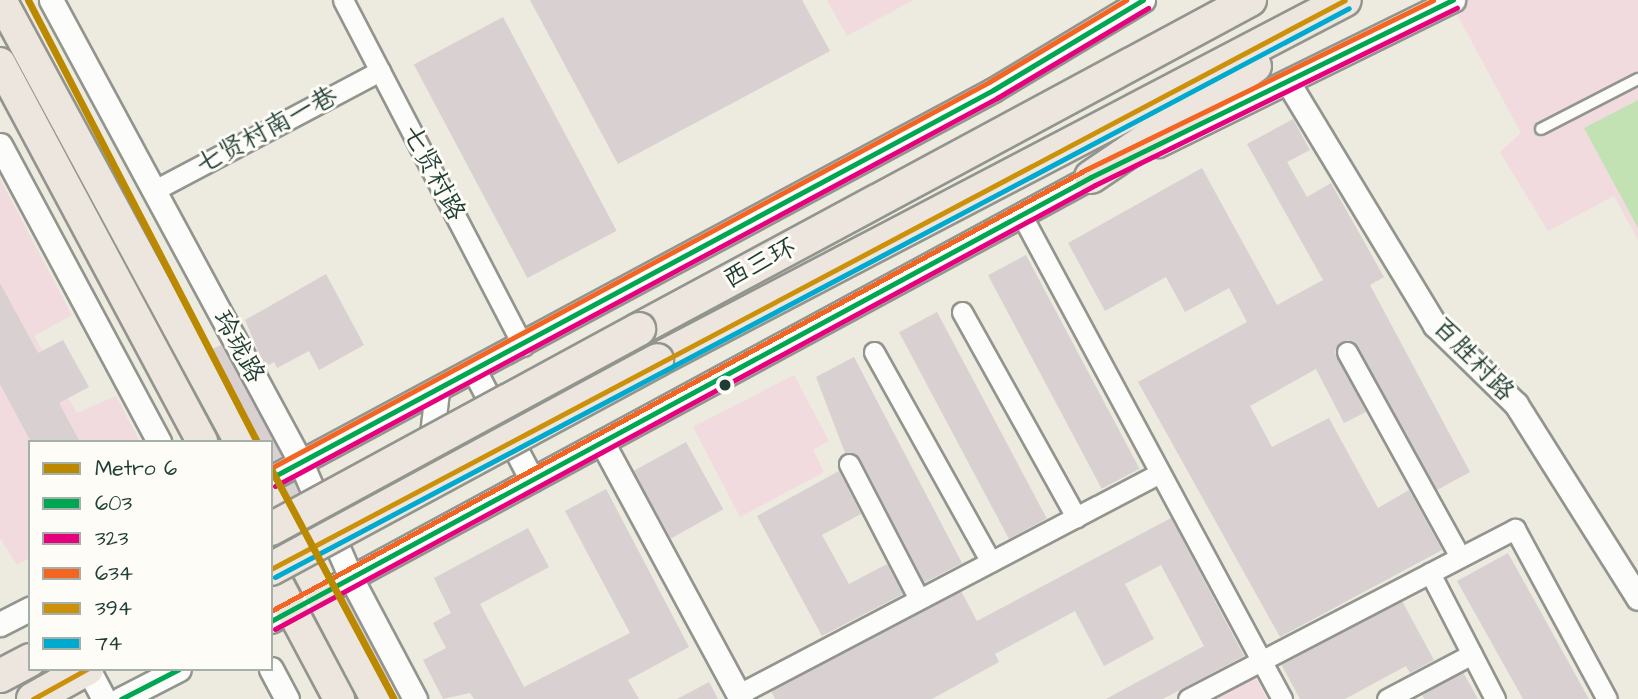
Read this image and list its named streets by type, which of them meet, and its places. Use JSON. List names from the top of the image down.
{
  "streets": {
    "highway": ["西三环"],
    "main road": ["玲珑路"],
    "street": ["七贤村南一巷", "七贤村路", "百胜村路"]
  },
  "crossings": [
    ["七贤村南一巷", "七贤村路"],
    ["七贤村南一巷", "玲珑路"]
  ],
  "lines": [
    "metro line 6",
    "transit line 603",
    "transit line 634",
    "transit line 394",
    "transit line 323",
    "transit line 74"
  ],
  "legend": [
    "Metro 6",
    "603",
    "323",
    "634",
    "394",
    "74"
  ]
}
